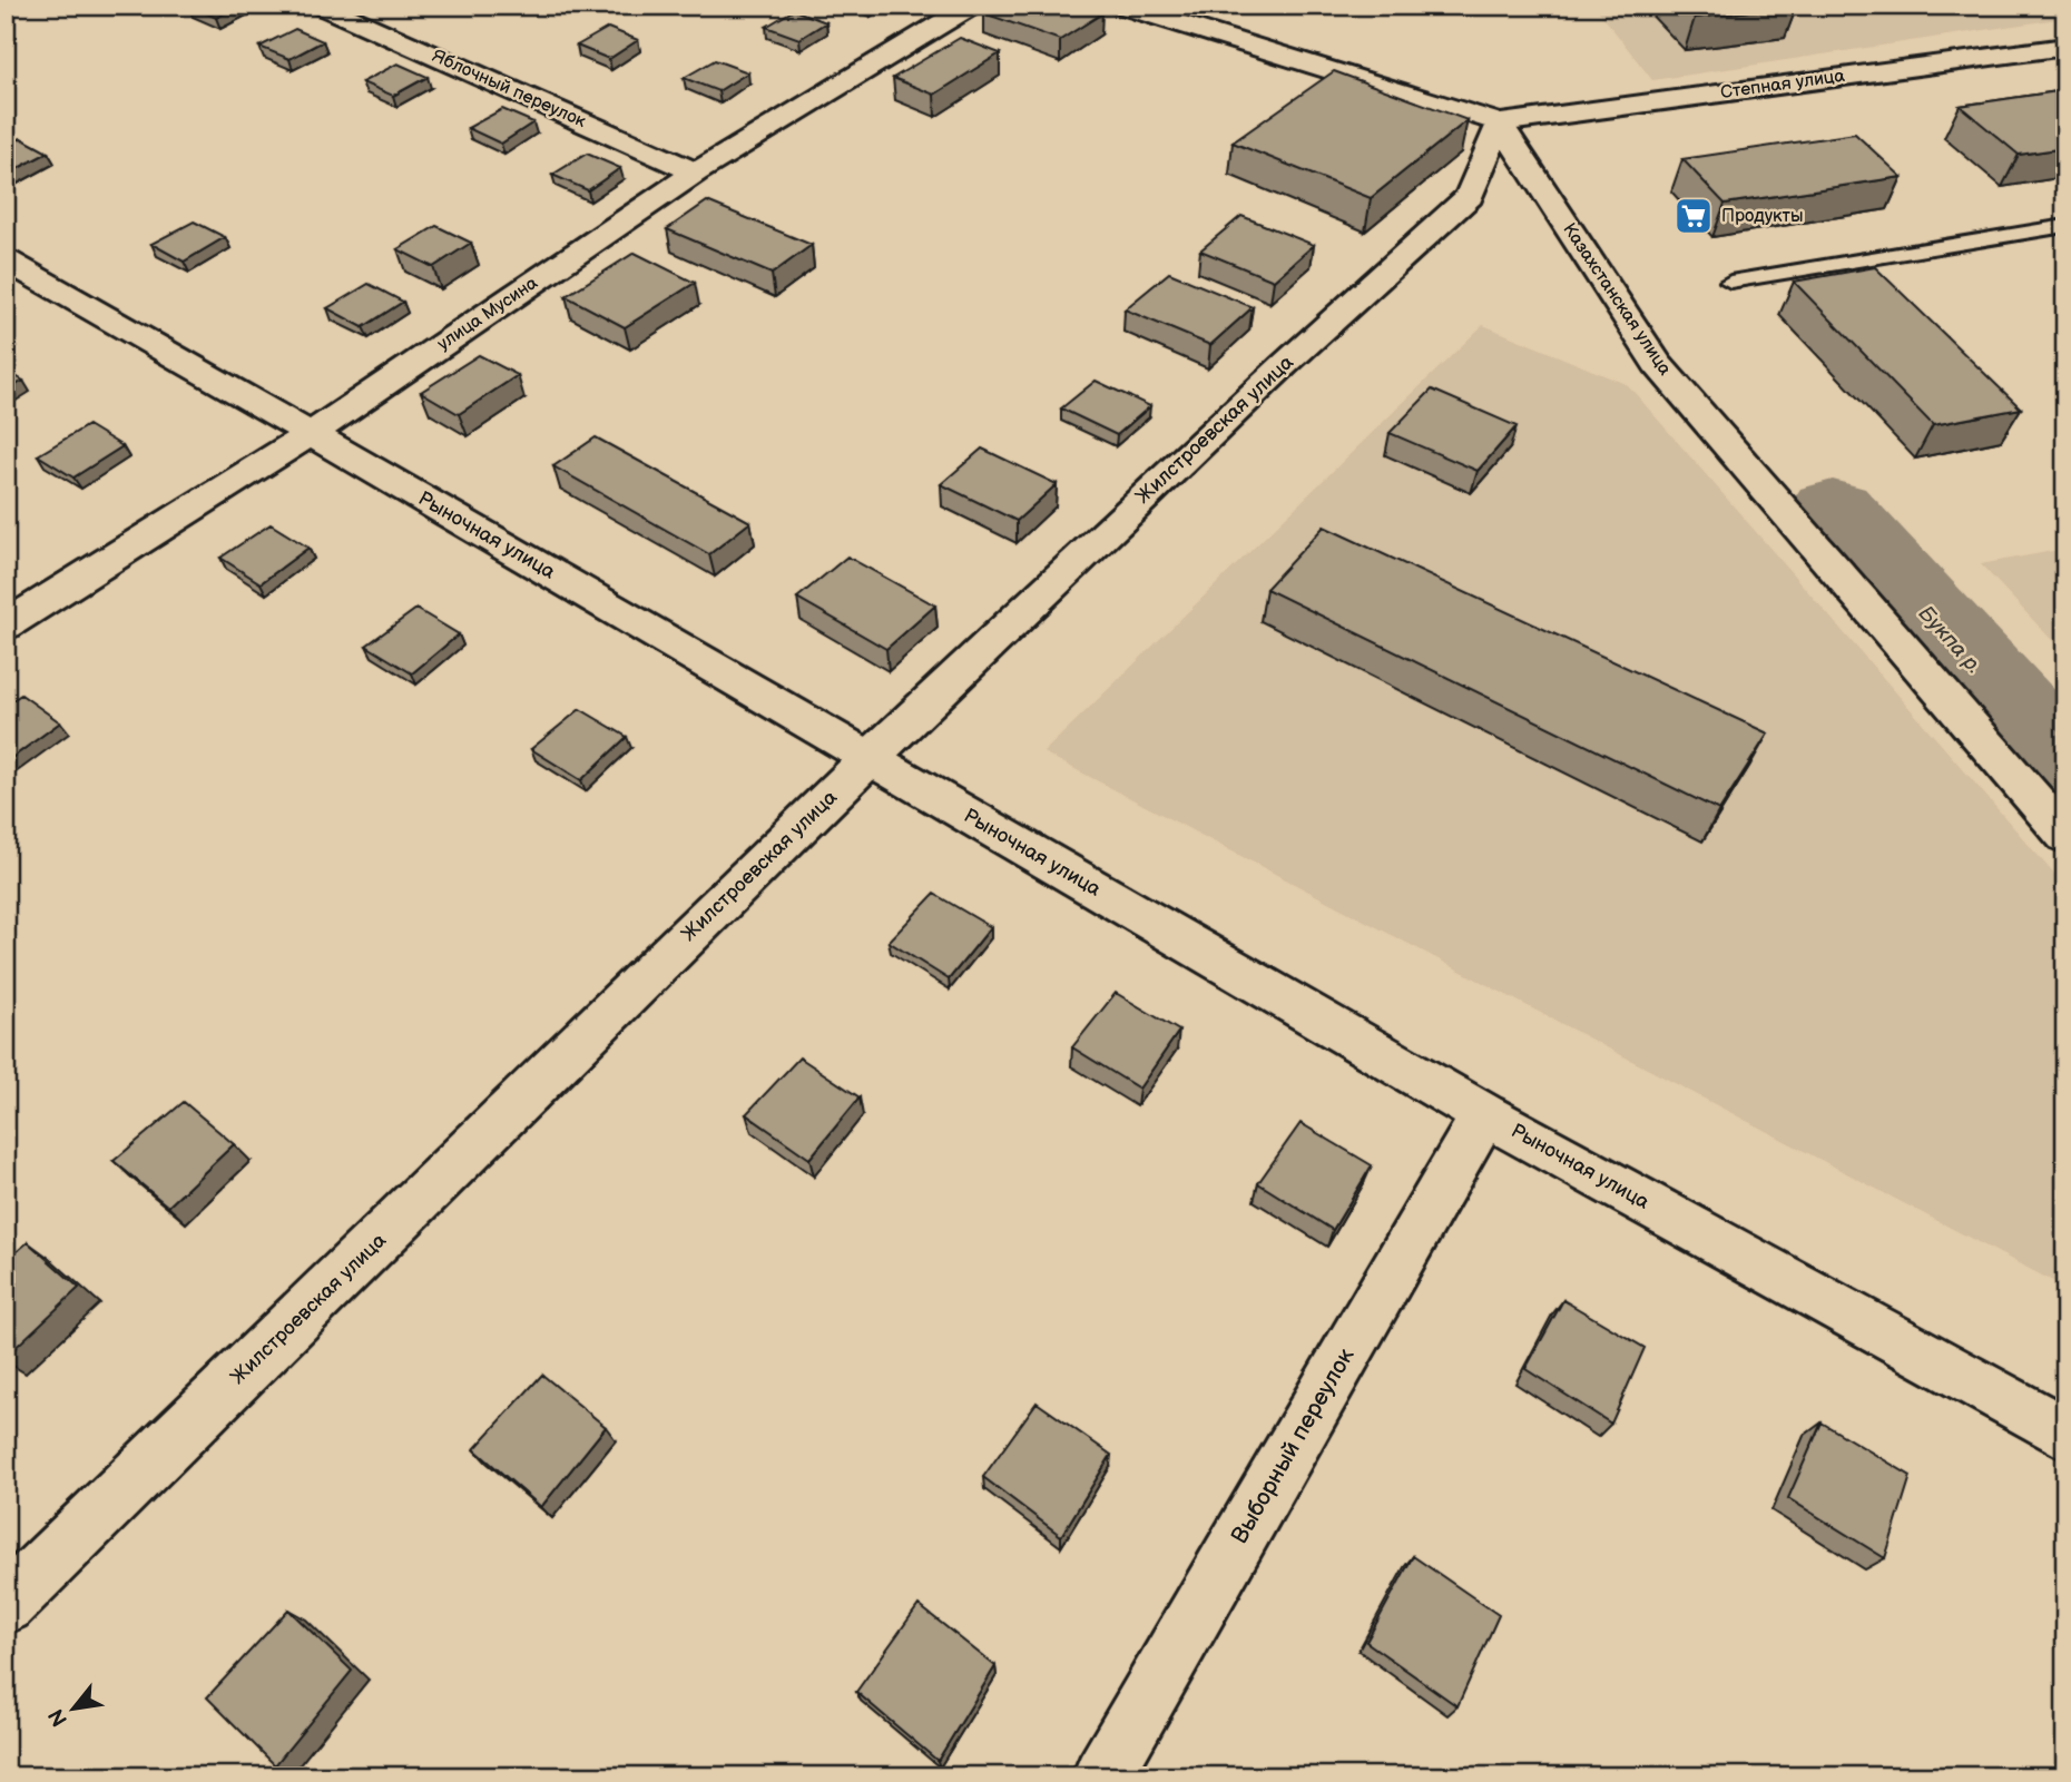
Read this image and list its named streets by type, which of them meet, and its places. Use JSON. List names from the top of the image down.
{
  "streets": {
    "street": [
      "Степная улица",
      "Яблочный переулок",
      "Казахстанская улица",
      "улица Мусина",
      "Жилстроевская улица",
      "Рыночная улица",
      "Выборный переулок"
    ]
  },
  "crossings": [
    ["Степная улица", "Казахстанская улица"],
    ["Степная улица", "Жилстроевская улица"],
    ["Яблочный переулок", "улица Мусина"],
    ["Казахстанская улица", "Жилстроевская улица"],
    ["улица Мусина", "Рыночная улица"],
    ["Жилстроевская улица", "Рыночная улица"],
    ["Рыночная улица", "Выборный переулок"]
  ],
  "water": ["Букпа р."],
  "places": {
    "supermarket": ["Продукты"]
  },
  "north": "bottom left"
}
